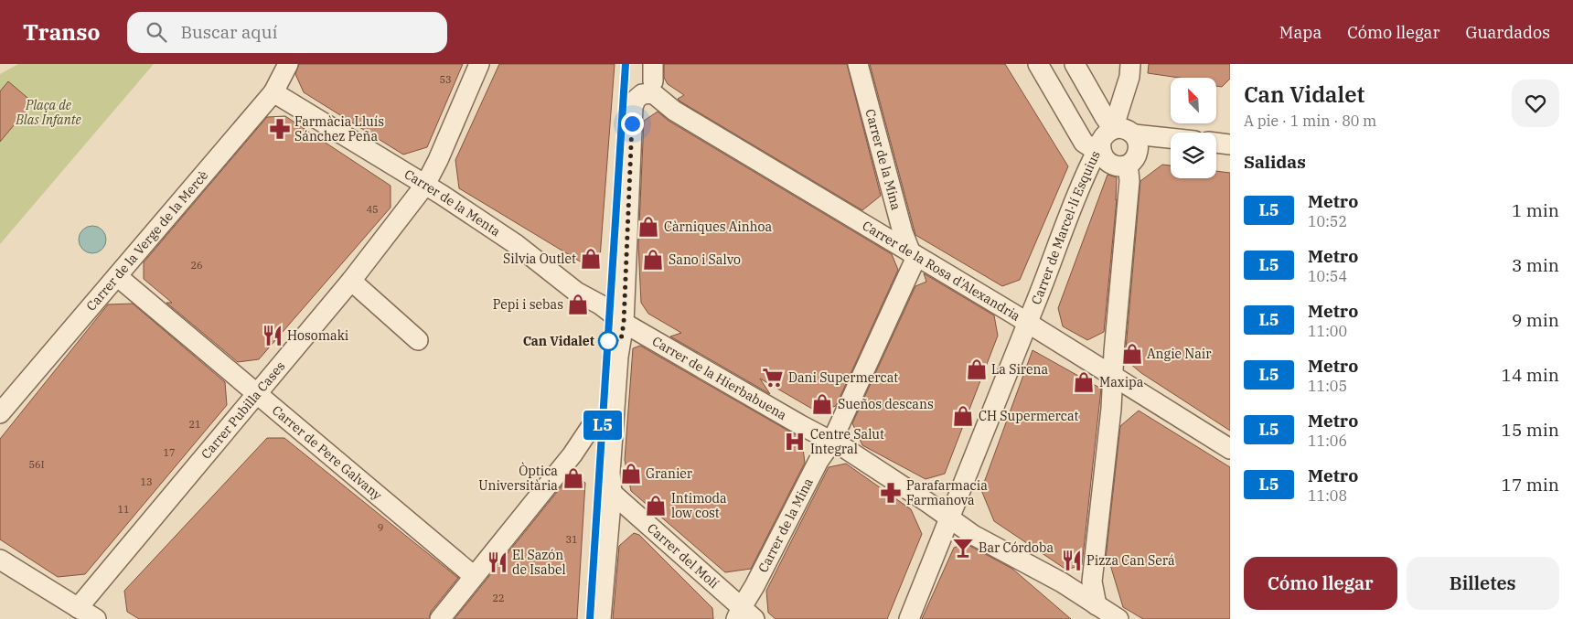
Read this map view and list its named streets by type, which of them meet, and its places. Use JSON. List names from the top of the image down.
{
  "streets": {
    "street": [
      "Carrer de la Mina",
      "Carrer de la Menta",
      "Carrer de Marcel·lí Esquius",
      "Carrer de la Verge de la Mercè",
      "Carrer de la Rosa d'Alexandria",
      "Carrer de la Hierbabuena",
      "Carrer Pubilla Cases",
      "Carrer de Pere Galvany",
      "Carrer del Molí"
    ]
  },
  "crossings": [
    ["Carrer de la Mina", "Carrer de la Rosa d'Alexandria"],
    ["Carrer de la Mina", "Carrer de la Hierbabuena"],
    ["Carrer de la Mina", "Carrer del Molí"],
    ["Carrer de la Menta", "Carrer de la Verge de la Mercè"],
    ["Carrer de la Menta", "Carrer de la Hierbabuena"],
    ["Carrer de la Menta", "Carrer Pubilla Cases"],
    ["Carrer de Marcel·lí Esquius", "Carrer de la Rosa d'Alexandria"],
    ["Carrer de Marcel·lí Esquius", "Carrer de la Hierbabuena"],
    ["Carrer de la Verge de la Mercè", "Carrer de Pere Galvany"],
    ["Carrer Pubilla Cases", "Carrer de Pere Galvany"]
  ],
  "parks": ["Plaça de Blas Infante"],
  "places": {
    "pharmacy": ["Farmàcia Lluís Sánchez Peña", "Parafarmacia Farmanova"],
    "shop": [
      "Càrniques Ainhoa",
      "Silvia Outlet",
      "Sano i Salvo",
      "Pepi i sebas",
      "Angie Nair",
      "La Sirena",
      "Maxipa",
      "Sueños descans",
      "CH Supermercat",
      "Granier",
      "Òptica Universitària",
      "Intimoda low cost"
    ],
    "restaurant": ["Hosomaki", "Pizza Can Será", "El Sazón de Isabel"],
    "other": ["Can Vidalet"],
    "supermarket": ["Dani Supermercat"],
    "hospital": ["Centre Salut Integral"],
    "bar": ["Bar Córdoba"]
  },
  "lines": ["metro line L5"],
  "house_numbers": [
    "53",
    "45",
    "26",
    "21",
    "17",
    "56I",
    "13",
    "11",
    "9",
    "31",
    "22"
  ],
  "north": "top left",
  "page": {
    "header": "Transo",
    "search": "Buscar aquí",
    "nav": ["Mapa", "Cómo llegar", "Guardados"],
    "on_map": "L5",
    "heading": [
      ["Can Vidalet", "A pie · 1 min · 80 m"],
      "Salidas"
    ],
    "list": [
      {
        "mark": "L5",
        "name": "Metro",
        "note": "10:52",
        "value": "1 min"
      },
      {
        "mark": "L5",
        "name": "Metro",
        "note": "10:54",
        "value": "3 min"
      },
      {
        "mark": "L5",
        "name": "Metro",
        "note": "11:00",
        "value": "9 min"
      },
      {
        "mark": "L5",
        "name": "Metro",
        "note": "11:05",
        "value": "14 min"
      },
      {
        "mark": "L5",
        "name": "Metro",
        "note": "11:06",
        "value": "15 min"
      },
      {
        "mark": "L5",
        "name": "Metro",
        "note": "11:08",
        "value": "17 min"
      }
    ],
    "buttons": ["Cómo llegar", "Billetes"]
  }
}
